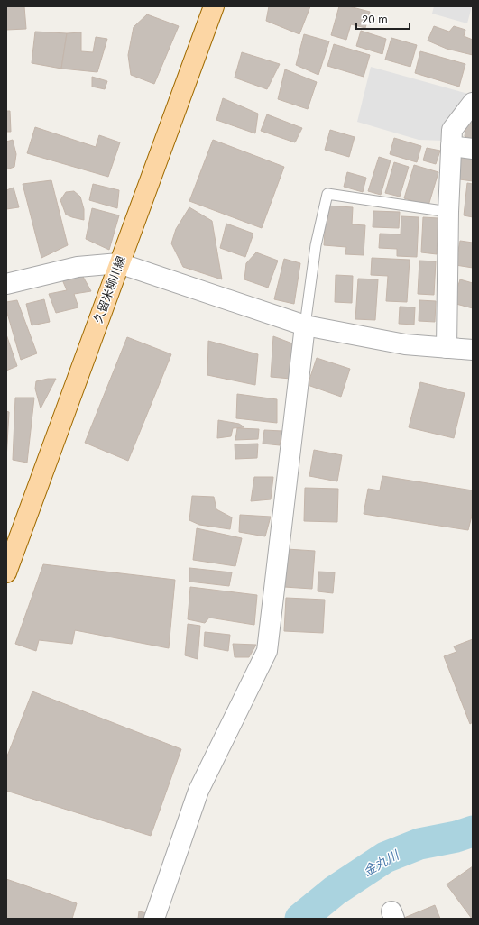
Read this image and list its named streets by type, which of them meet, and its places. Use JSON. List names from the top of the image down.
{
  "streets": {
    "main road": ["久留米柳川線"]
  },
  "water": ["金丸川"],
  "scale_bar": "20 m"
}
